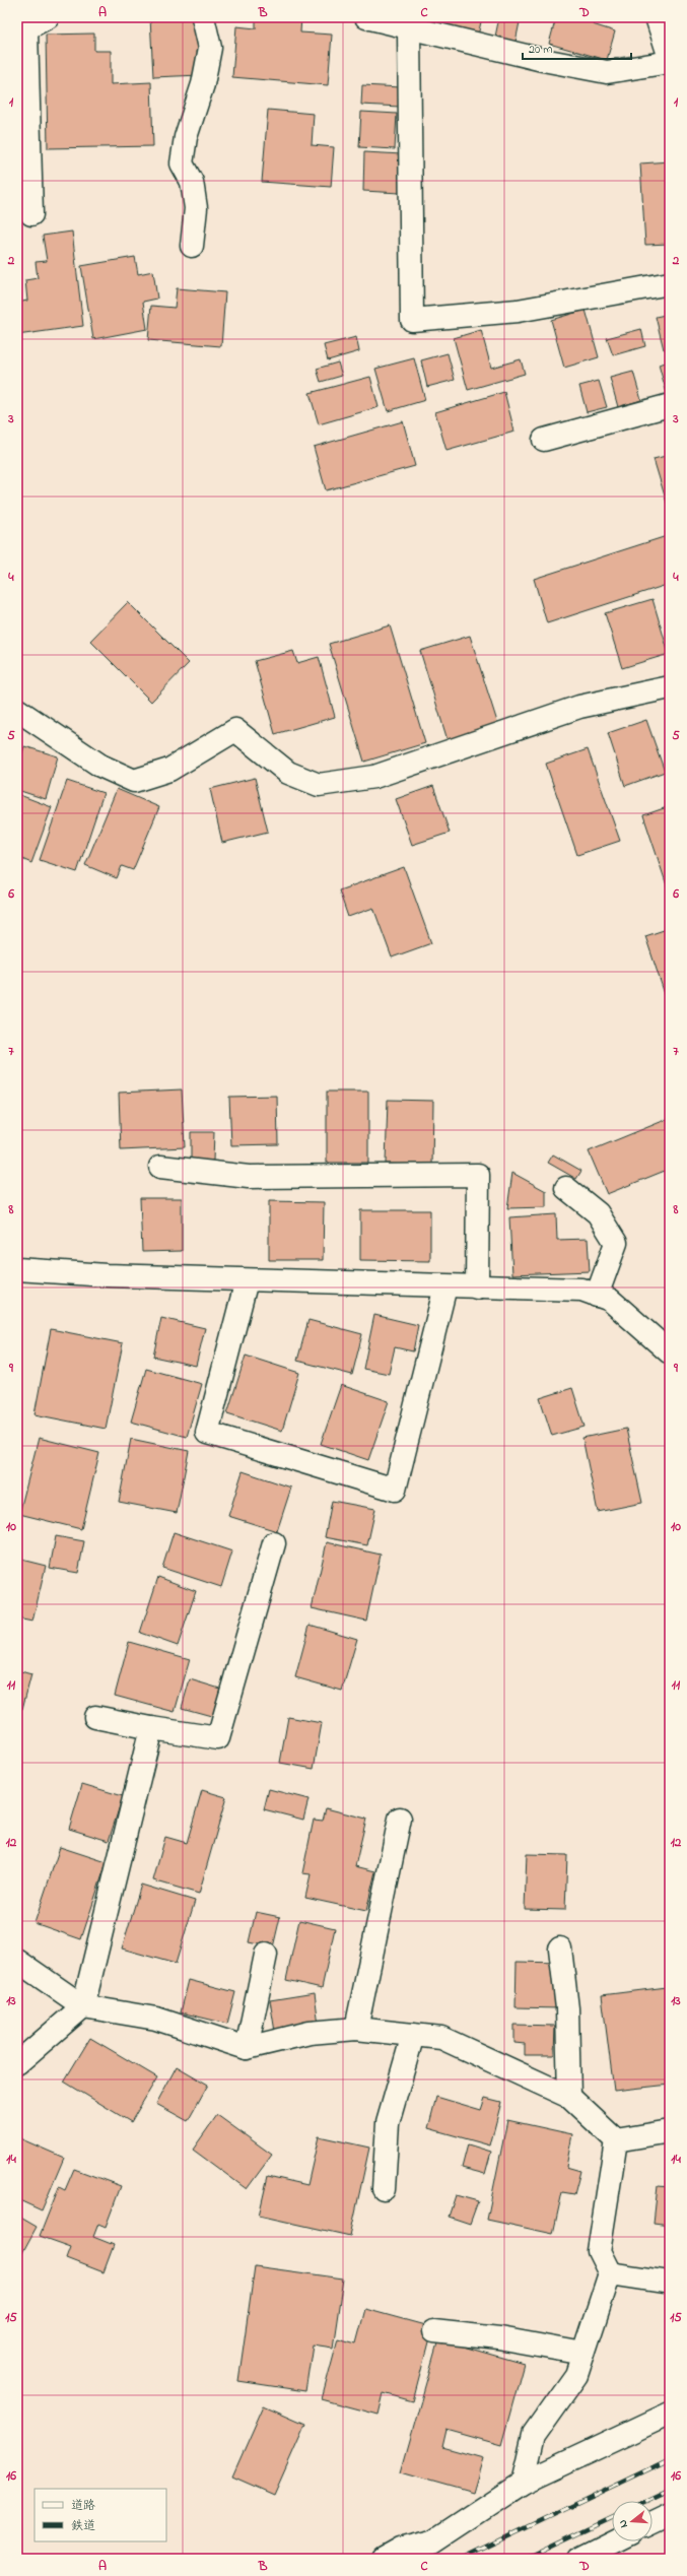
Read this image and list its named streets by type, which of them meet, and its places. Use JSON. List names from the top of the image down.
{
  "legend": ["道路", "鉄道"],
  "scale_bar": "20 m",
  "north": "left",
  "grid": {
    "columns": [
      "A",
      "B",
      "C",
      "D"
    ],
    "rows": [
      "1",
      "2",
      "3",
      "4",
      "5",
      "6",
      "7",
      "8",
      "9",
      "10",
      "11",
      "12",
      "13",
      "14",
      "15",
      "16"
    ]
  }
}
